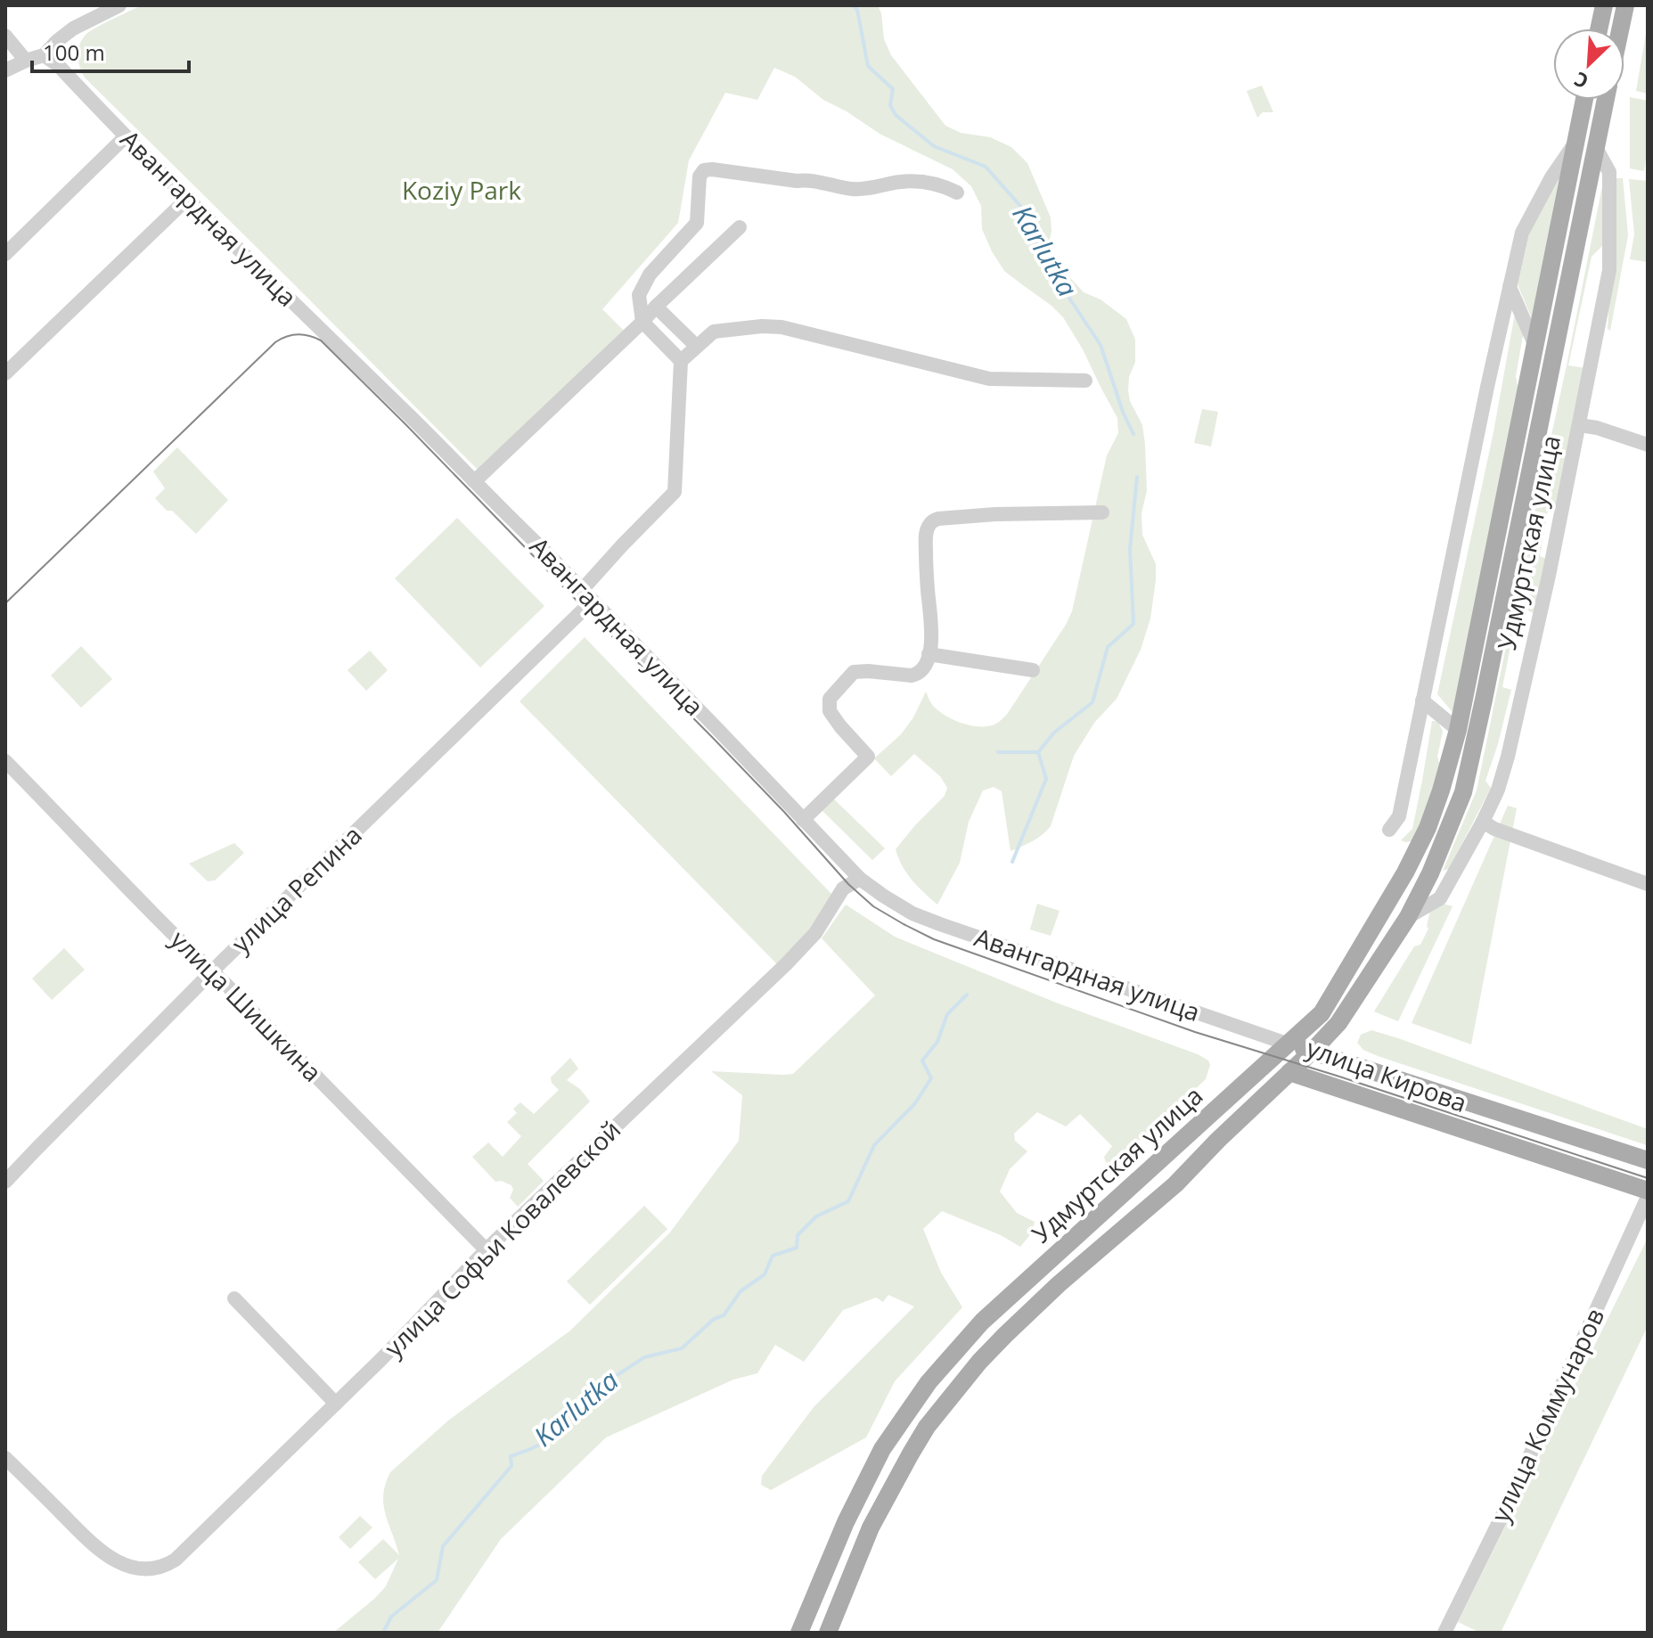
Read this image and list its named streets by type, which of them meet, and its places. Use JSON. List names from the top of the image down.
{
  "streets": {
    "main road": ["Удмуртская улица", "улица Кирова"],
    "street": [
      "Авангардная улица",
      "улица Репина",
      "улица Шишкина",
      "улица Софьи Ковалевской",
      "улица Коммунаров"
    ]
  },
  "crossings": [
    ["Авангардная улица", "Удмуртская улица"],
    ["Авангардная улица", "улица Репина"],
    ["Авангардная улица", "улица Кирова"],
    ["Авангардная улица", "улица Софьи Ковалевской"],
    ["Удмуртская улица", "улица Кирова"],
    ["улица Репина", "улица Шишкина"],
    ["улица Шишкина", "улица Софьи Ковалевской"]
  ],
  "water": ["Karlutka"],
  "parks": ["Koziy Park"],
  "scale_bar": "100 m",
  "north": "bottom left"
}
